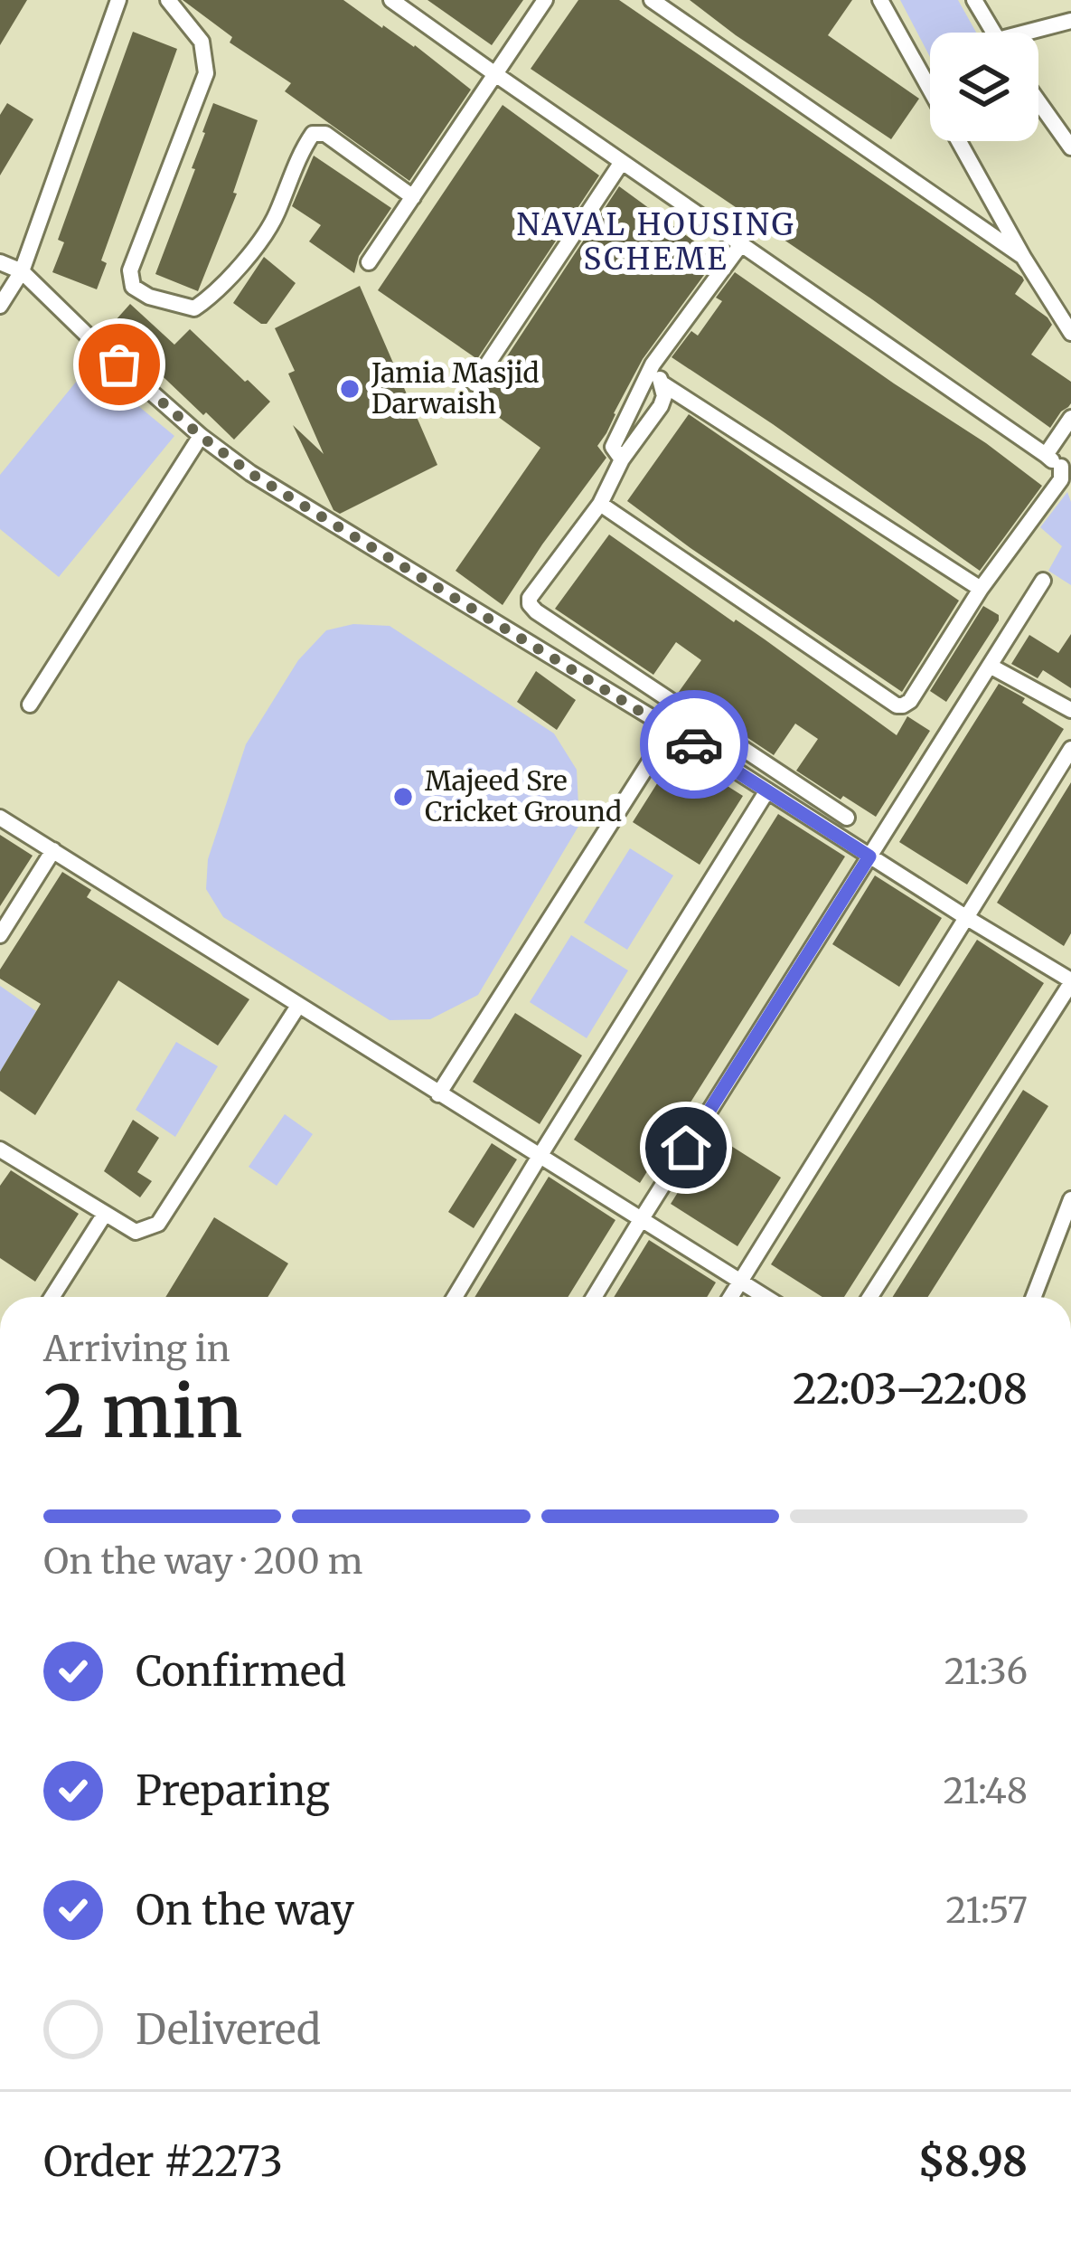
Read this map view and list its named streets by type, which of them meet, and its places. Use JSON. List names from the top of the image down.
{
  "districts": ["NAVAL HOUSING SCHEME"],
  "places": ["Jamia Masjid Darwaish", "Majeed Sre Cricket Ground"],
  "page": {
    "heading": ["2 min", "Arriving in", "22:03–22:08"],
    "panel": ["Order #2273", "$8.98"],
    "bar": "On the way · 200 m",
    "list": [
      ["Confirmed", "21:36"],
      ["Preparing", "21:48"],
      ["On the way", "21:57"],
      "Delivered"
    ]
  }
}
